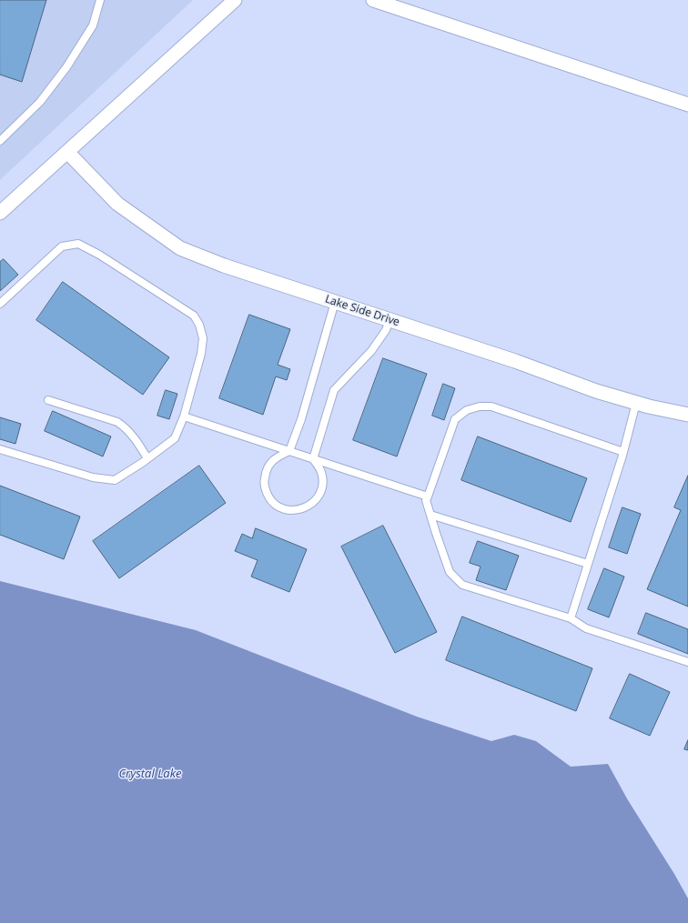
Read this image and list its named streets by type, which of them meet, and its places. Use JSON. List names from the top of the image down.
{
  "streets": {
    "street": ["Lake Side Drive"]
  },
  "water": ["Crystal Lake"]
}
